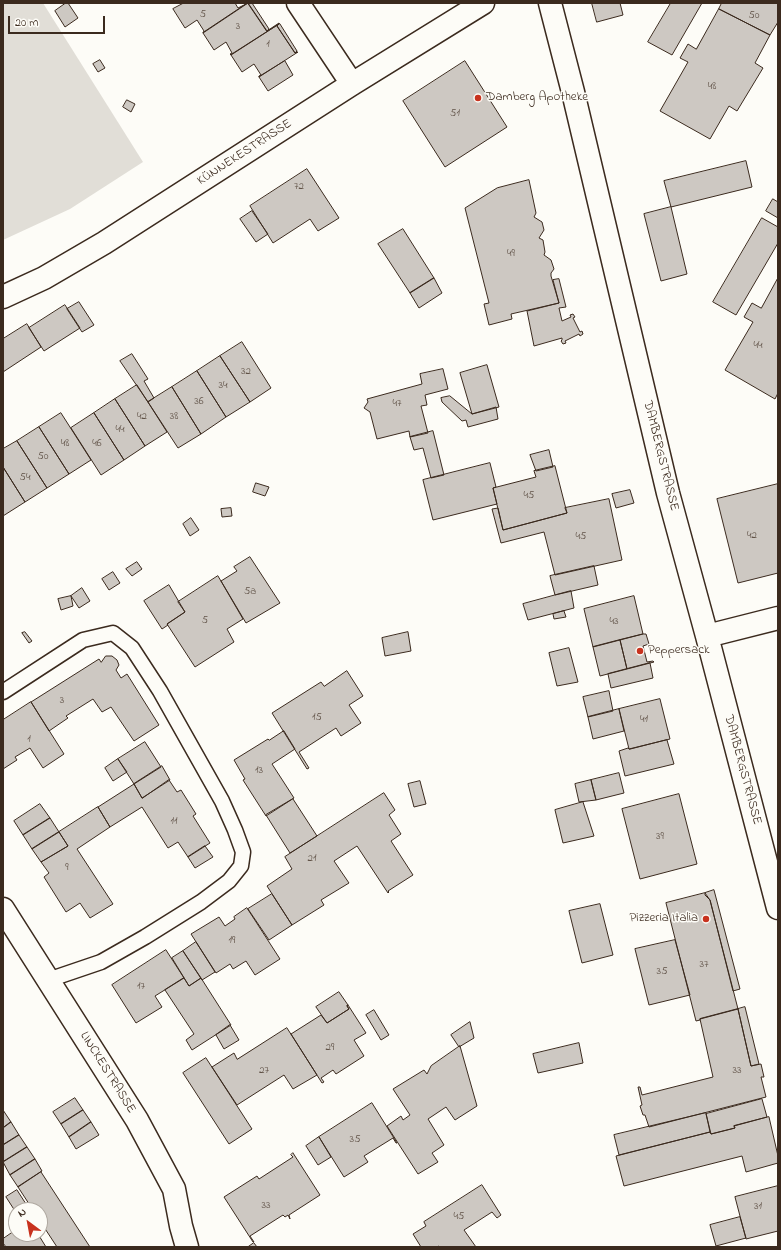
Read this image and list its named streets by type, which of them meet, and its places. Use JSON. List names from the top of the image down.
{
  "streets": {
    "street": ["KÜNNEKESTRASSE", "DAMBERGSTRASSE", "LINCKESTRASSE"]
  },
  "places": ["Damberg Apotheke", "Peppersack", "Pizzeria Italia"],
  "house_numbers": [
    "5",
    "50",
    "3",
    "1",
    "48",
    "51",
    "72",
    "49",
    "44",
    "32",
    "34",
    "36",
    "47",
    "42",
    "38",
    "44",
    "48",
    "46",
    "50",
    "54",
    "45",
    "42",
    "45",
    "5a",
    "5",
    "43",
    "3",
    "15",
    "41",
    "1",
    "13",
    "11",
    "39",
    "21",
    "9",
    "19",
    "37",
    "35",
    "17",
    "29",
    "27",
    "33",
    "35",
    "33",
    "31",
    "45"
  ],
  "scale_bar": "20 m",
  "north": "top left"
}
